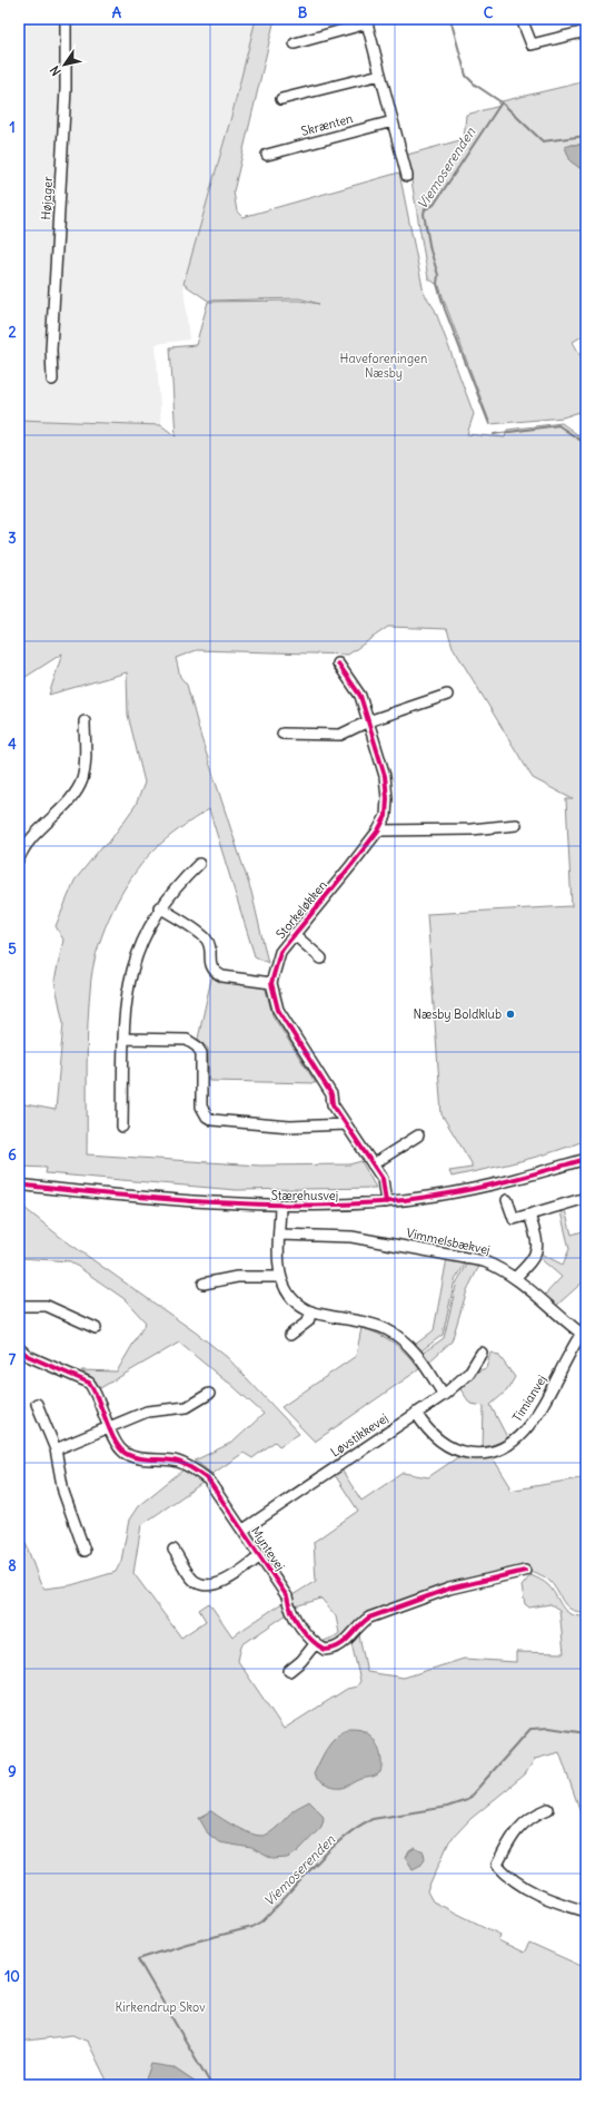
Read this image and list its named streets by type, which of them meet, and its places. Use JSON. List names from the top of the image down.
{
  "streets": {
    "street": [
      "Skrænten",
      "Højager",
      "Storkeløkken",
      "Stærehusvej",
      "Vimmelsbækvej",
      "Timianvej",
      "Løvstikkevej",
      "Myntevej"
    ]
  },
  "crossings": [
    ["Storkeløkken", "Stærehusvej"],
    ["Vimmelsbækvej", "Timianvej"],
    ["Timianvej", "Løvstikkevej"],
    ["Løvstikkevej", "Myntevej"]
  ],
  "water": ["Viemoserenden"],
  "parks": ["Haveforeningen Næsby", "Kirkendrup Skov"],
  "places": ["Næsby Boldklub"],
  "north": "bottom left",
  "grid": {
    "columns": ["A", "B", "C"],
    "rows": [
      "1",
      "2",
      "3",
      "4",
      "5",
      "6",
      "7",
      "8",
      "9",
      "10"
    ]
  }
}
